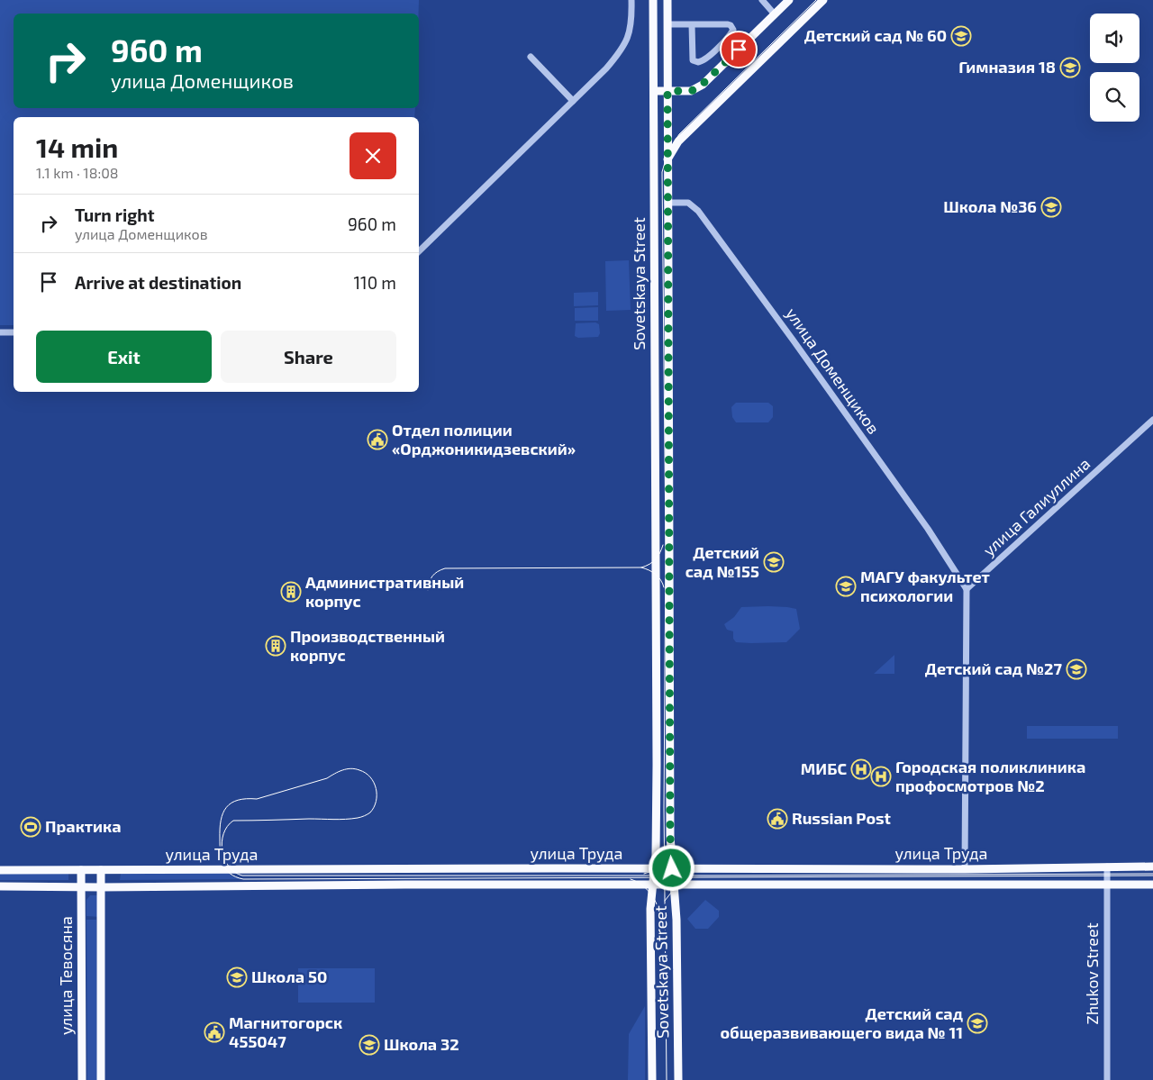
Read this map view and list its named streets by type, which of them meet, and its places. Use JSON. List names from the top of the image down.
{
  "streets": {
    "main road": [
      "Sovetskaya Street",
      "улица Доменщиков",
      "улица Труда",
      "улица Тевосяна"
    ],
    "street": ["улица Галиуллина", "Zhukov Street"]
  },
  "crossings": [
    ["Sovetskaya Street", "улица Доменщиков"],
    ["Sovetskaya Street", "улица Труда"],
    ["улица Доменщиков", "улица Галиуллина"],
    ["улица Труда", "Zhukov Street"],
    ["улица Труда", "улица Тевосяна"]
  ],
  "places": {
    "school or university": [
      "Детский сад № 60",
      "Гимназия 18",
      "Школа №36",
      "Детский сад №155",
      "МАГУ факультет психологии",
      "Детский сад №27",
      "Школа 50",
      "Детский сад общеразвивающего вида № 11",
      "Школа 32"
    ],
    "public building": ["Отдел полиции «Орджоникидзевский»", "Russian Post", "Магнитогорск 455047"],
    "building": ["Административный корпус", "Производственный корпус"],
    "hospital": ["МИБС", "Городская поликлиника профосмотров №2"],
    "sports": ["Практика"]
  },
  "page": {
    "turn": ["960 m", "улица Доменщиков"],
    "heading": ["14 min", "1.1 km · 18:08"],
    "list": [
      {
        "name": "Turn right",
        "note": "улица Доменщиков",
        "value": "960 m"
      },
      {
        "name": "Arrive at destination",
        "value": "110 m"
      }
    ],
    "buttons": ["Exit", "Share"]
  }
}
